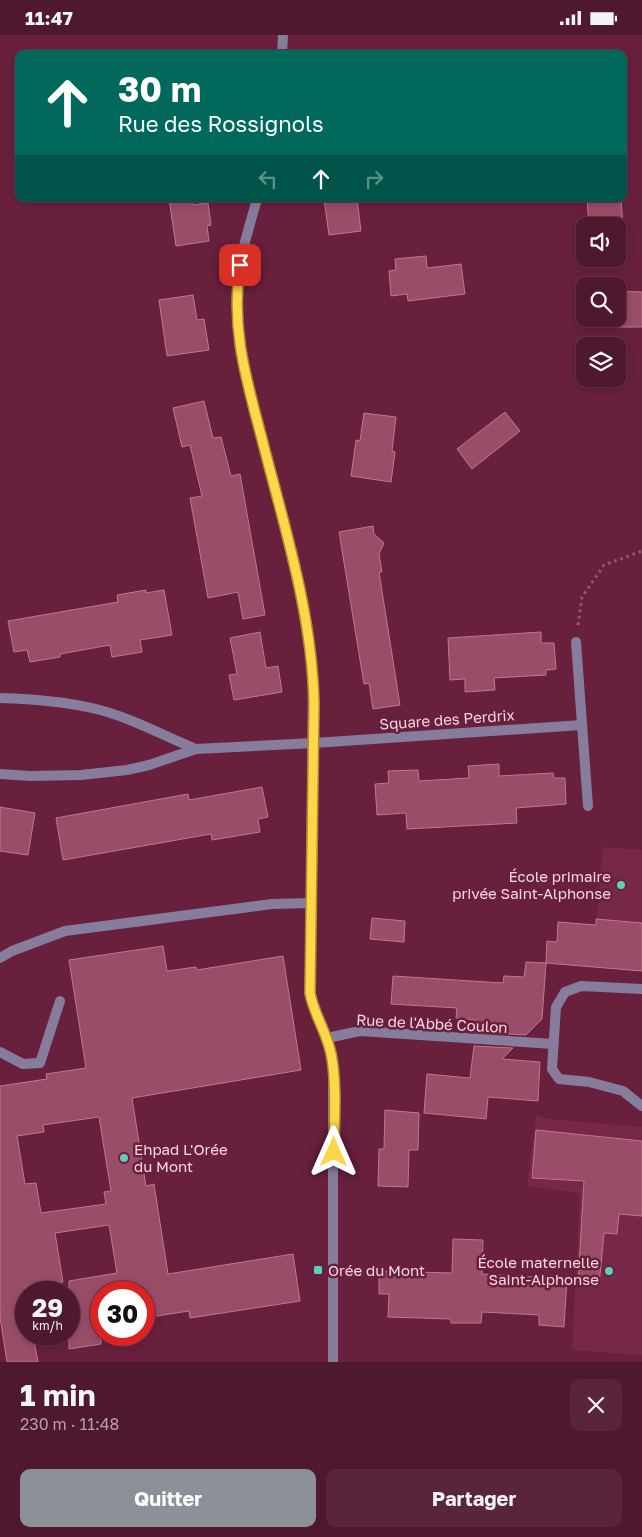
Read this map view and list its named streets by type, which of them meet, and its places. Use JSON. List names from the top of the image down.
{
  "streets": {
    "street": ["Square des Perdrix", "Rue de l'Abbé Coulon"]
  },
  "places": {
    "other": ["École primaire privée Saint-Alphonse", "Ehpad L'Orée du Mont", "École maternelle Saint-Alphonse"],
    "transit": ["Orée du Mont"]
  },
  "page": {
    "status": "11:47",
    "turn": ["30 m", "Rue des Rossignols"],
    "speed": "29 km/h",
    "limit": "30",
    "heading": ["1 min", "230 m · 11:48"],
    "buttons": ["Quitter", "Partager"]
  }
}
